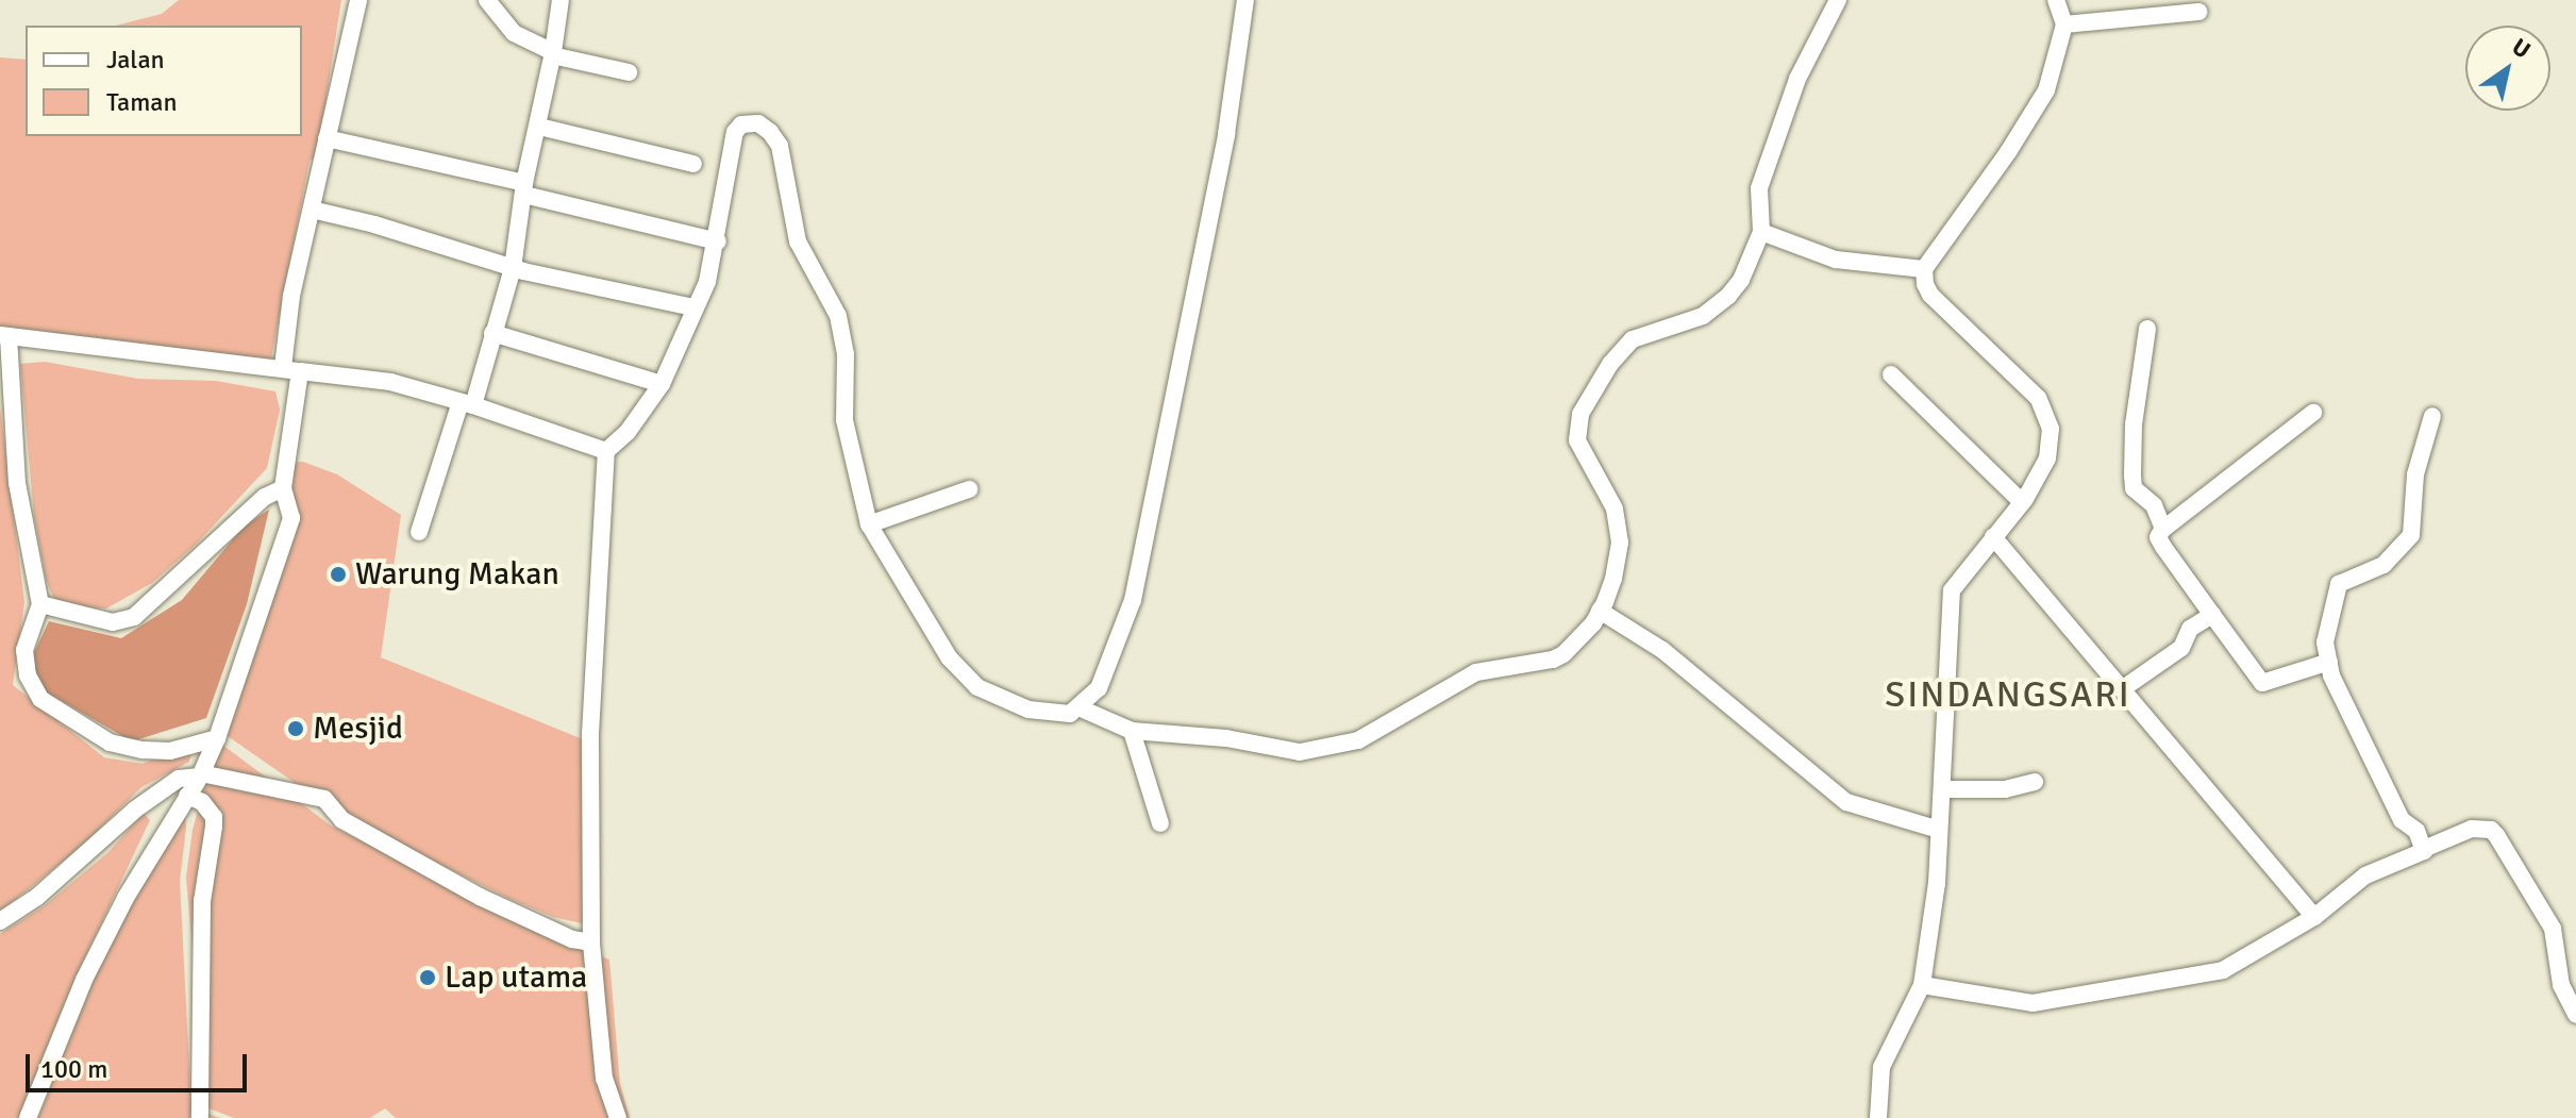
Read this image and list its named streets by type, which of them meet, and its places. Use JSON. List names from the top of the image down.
{
  "districts": ["SINDANGSARI"],
  "places": ["Warung Makan", "Mesjid", "Lap utama"],
  "legend": ["Jalan", "Taman"],
  "scale_bar": "100 m",
  "north": "top right"
}
